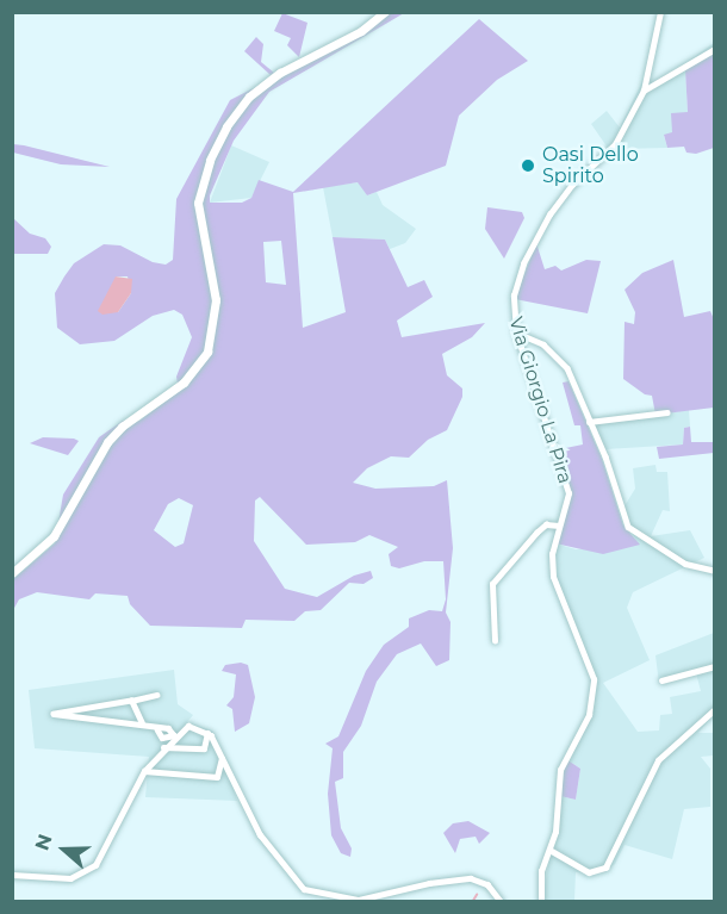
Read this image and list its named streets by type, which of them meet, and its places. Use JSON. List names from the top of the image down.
{
  "streets": {
    "street": ["Via Giorgio La Pira"]
  },
  "places": ["Oasi Dello Spirito"],
  "north": "left"
}
